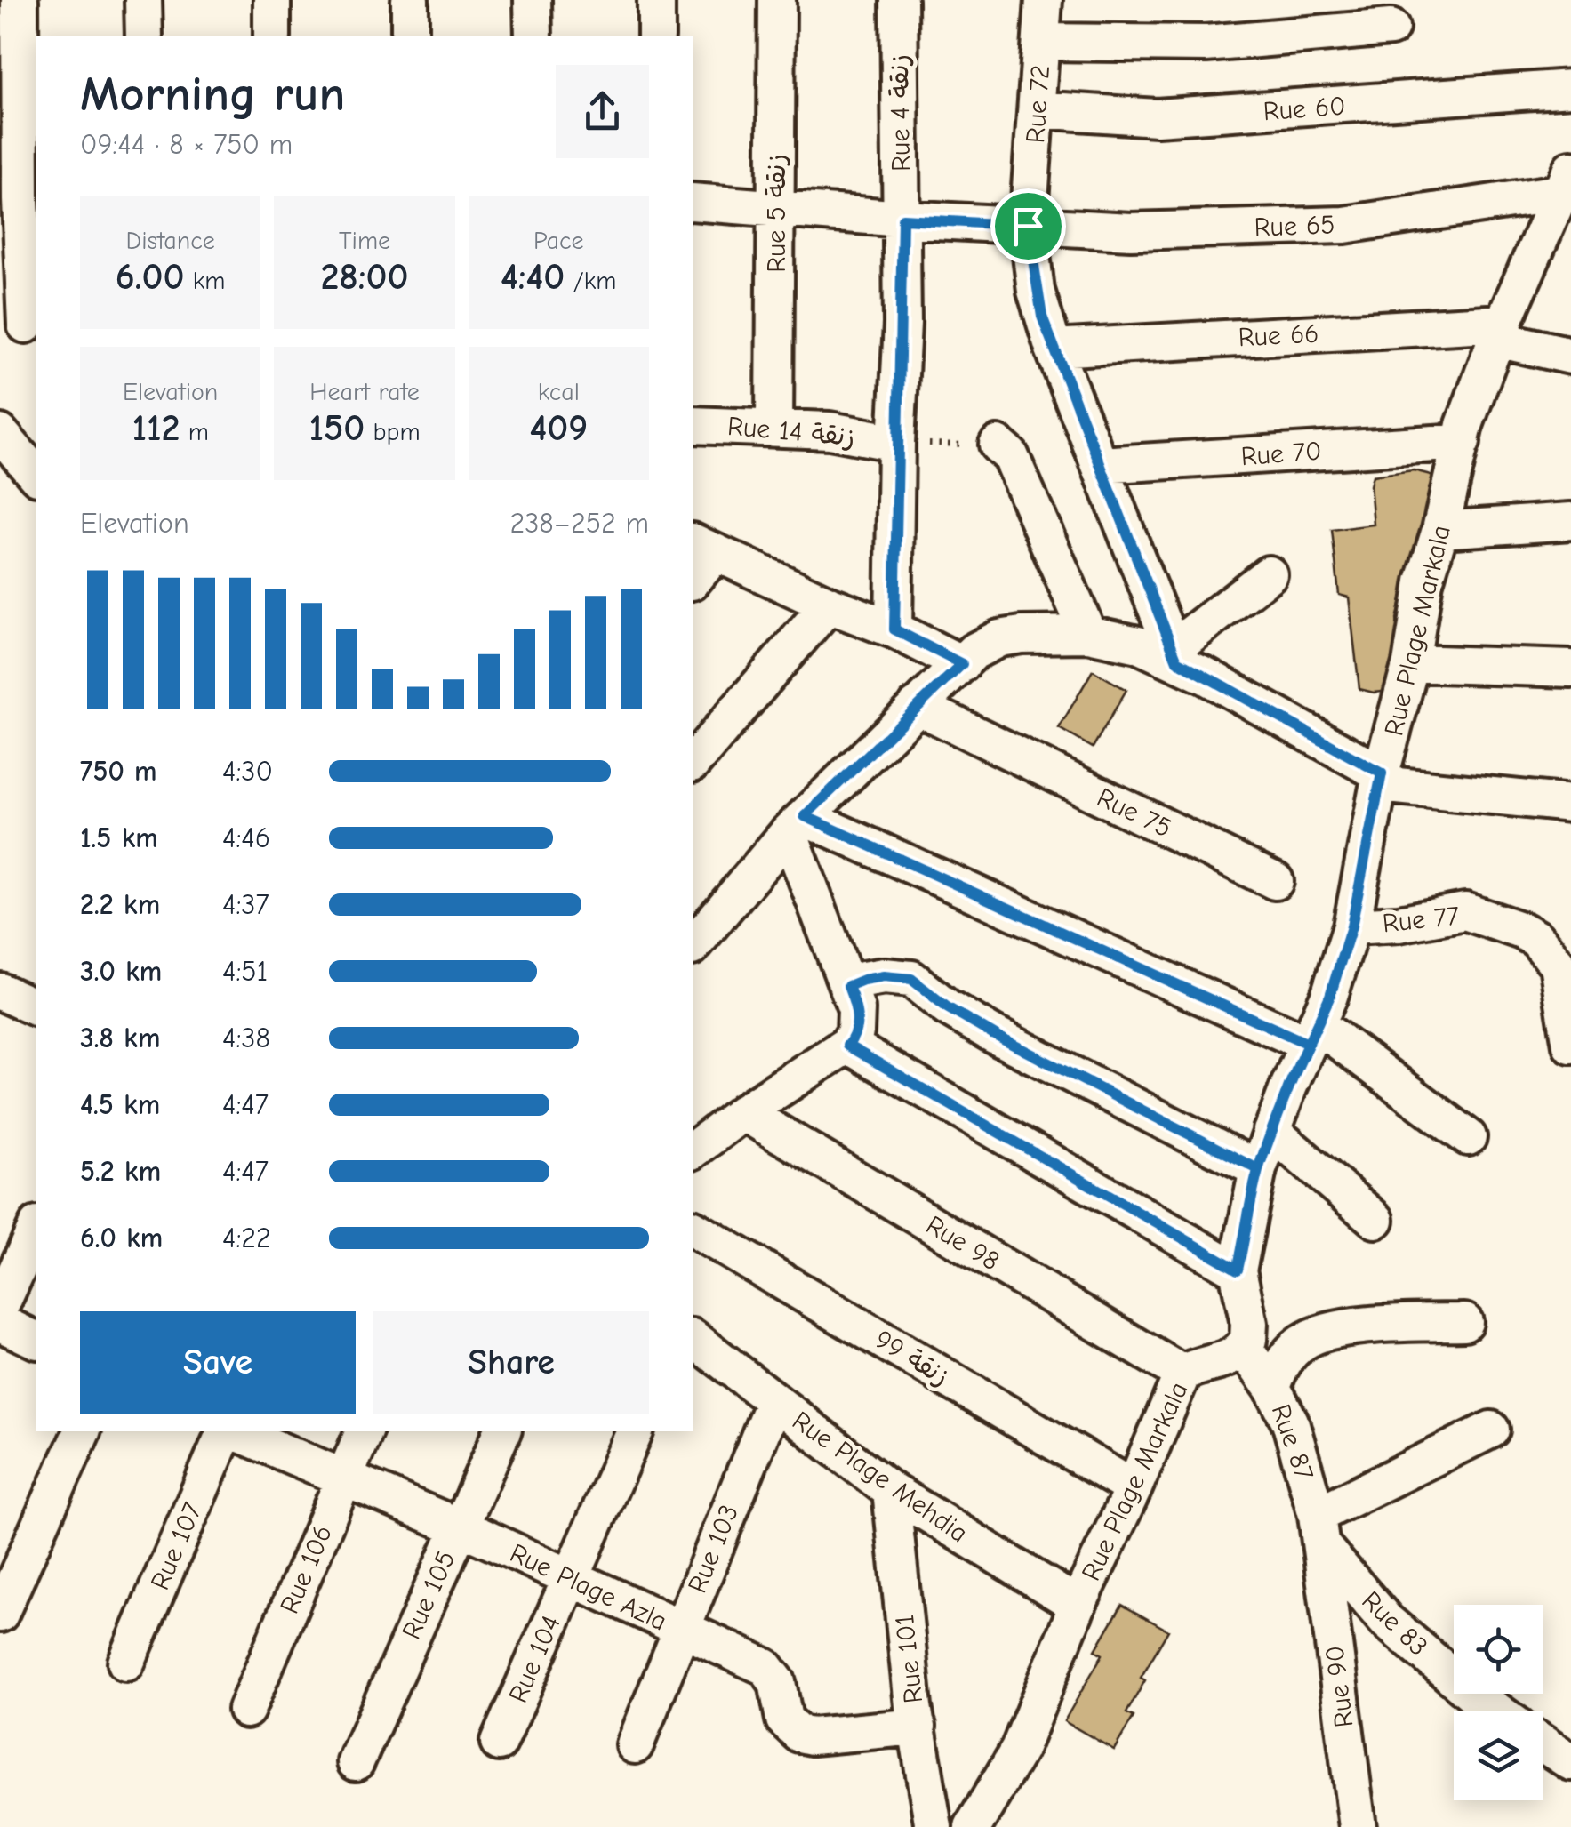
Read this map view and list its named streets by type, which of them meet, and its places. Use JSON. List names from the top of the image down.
{
  "streets": {
    "street": [
      "Rue 72",
      "Rue 60",
      "Rue 4 زنقة",
      "Rue 5 زنقة",
      "Rue 65",
      "Rue 66",
      "Rue 14 زنقة",
      "Rue 70",
      "Rue Plage Markala",
      "Rue 75",
      "Rue 77",
      "Rue 98",
      "زنقة 99",
      "Rue 87",
      "Rue Plage Mehdia",
      "Rue 107",
      "Rue 103",
      "Rue 106",
      "Rue Plage Azla",
      "Rue 105",
      "Rue 83",
      "Rue 104",
      "Rue 101",
      "Rue 90"
    ]
  },
  "crossings": [
    ["Rue 72", "Rue 60"],
    ["Rue 72", "Rue 65"],
    ["Rue 72", "Rue 66"],
    ["Rue 72", "Rue 70"],
    ["Rue 4 زنقة", "Rue 65"],
    ["Rue 4 زنقة", "Rue 14 زنقة"],
    ["Rue 5 زنقة", "Rue 65"],
    ["Rue 5 زنقة", "Rue 14 زنقة"],
    ["Rue 65", "Rue Plage Markala"],
    ["Rue 66", "Rue Plage Markala"],
    ["Rue 70", "Rue Plage Markala"],
    ["Rue Plage Markala", "Rue 77"],
    ["Rue Plage Markala", "Rue 98"],
    ["Rue Plage Markala", "زنقة 99"],
    ["Rue Plage Markala", "Rue 87"],
    ["Rue Plage Markala", "Rue Plage Mehdia"],
    ["Rue 87", "Rue 83"],
    ["Rue 87", "Rue 90"],
    ["Rue Plage Mehdia", "Rue 103"],
    ["Rue Plage Mehdia", "Rue 101"],
    ["Rue 103", "Rue Plage Azla"],
    ["Rue 106", "Rue Plage Azla"],
    ["Rue Plage Azla", "Rue 105"],
    ["Rue Plage Azla", "Rue 104"],
    ["Rue Plage Azla", "Rue 101"],
    ["Rue 83", "Rue 90"]
  ],
  "page": {
    "heading": ["Morning run", "09:44 · 8 × 750 m"],
    "stats": [
      ["Distance", "6.00 km"],
      ["Time", "28:00"],
      ["Pace", "4:40 /km"],
      ["Elevation", "112 m"],
      ["Heart rate", "150 bpm"],
      ["kcal", "409"]
    ],
    "chart": ["Elevation", "238–252 m"],
    "list": [
      {
        "name": "750 m",
        "note": "4:30"
      },
      {
        "name": "1.5 km",
        "note": "4:46"
      },
      {
        "name": "2.2 km",
        "note": "4:37"
      },
      {
        "name": "3.0 km",
        "note": "4:51"
      },
      {
        "name": "3.8 km",
        "note": "4:38"
      },
      {
        "name": "4.5 km",
        "note": "4:47"
      },
      {
        "name": "5.2 km",
        "note": "4:47"
      },
      {
        "name": "6.0 km",
        "note": "4:22"
      }
    ],
    "buttons": ["Save", "Share"]
  }
}
